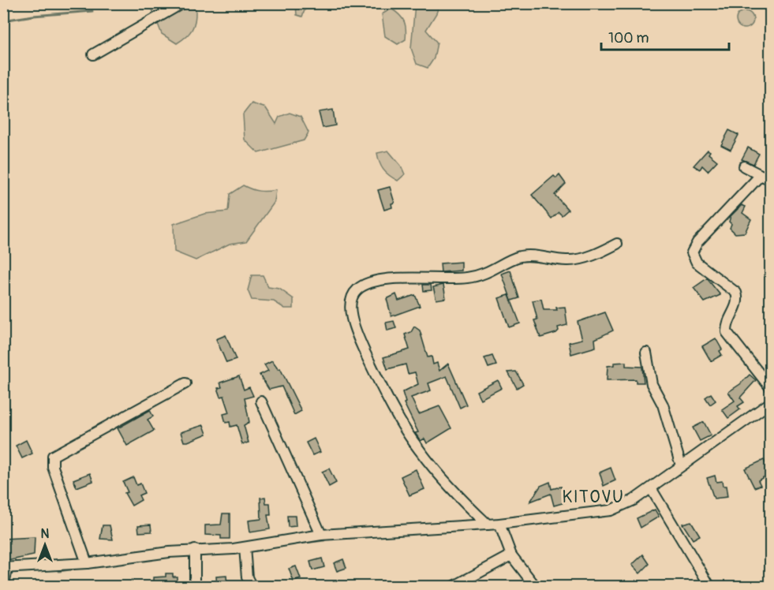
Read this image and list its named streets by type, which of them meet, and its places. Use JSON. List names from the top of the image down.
{
  "districts": ["KITOVU"],
  "scale_bar": "100 m",
  "north": "top"
}
